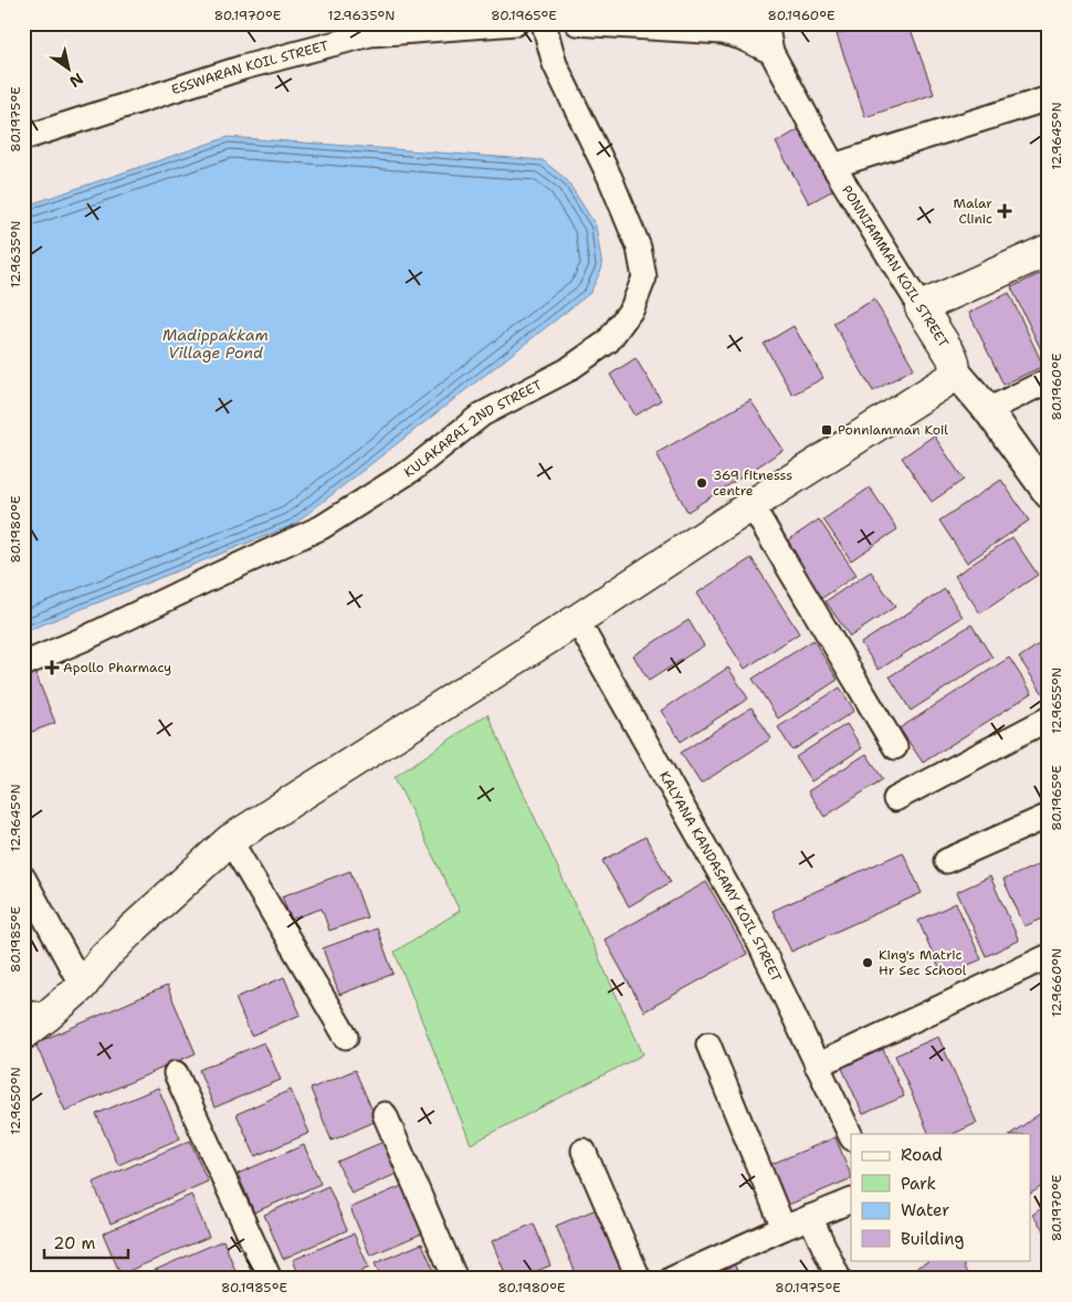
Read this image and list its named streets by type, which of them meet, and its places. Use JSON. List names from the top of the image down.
{
  "streets": {
    "main road": ["PONNIAMMAN KOIL STREET"],
    "street": ["ESSWARAN KOIL STREET", "KULAKARAI 2ND STREET", "KALYANA KANDASAMY KOIL STREET"]
  },
  "water": ["Madippakkam Village Pond"],
  "places": {
    "health": ["Malar Clinic", "Apollo Pharmacy"],
    "transit": ["Ponniamman Koil"],
    "other": ["369 fitnesss centre", "King's Matric Hr Sec School"]
  },
  "legend": [
    "Road",
    "Park",
    "Water",
    "Building"
  ],
  "scale_bar": "20 m",
  "north": "bottom right",
  "coordinates": [
    "80.1970°E",
    "12.9635°N",
    "80.1965°E",
    "80.1960°E",
    "80.1975°E",
    "12.9645°N",
    "80.1980°E",
    "12.9655°N",
    "80.1985°E",
    "12.9660°N",
    "12.9650°N"
  ]
}
